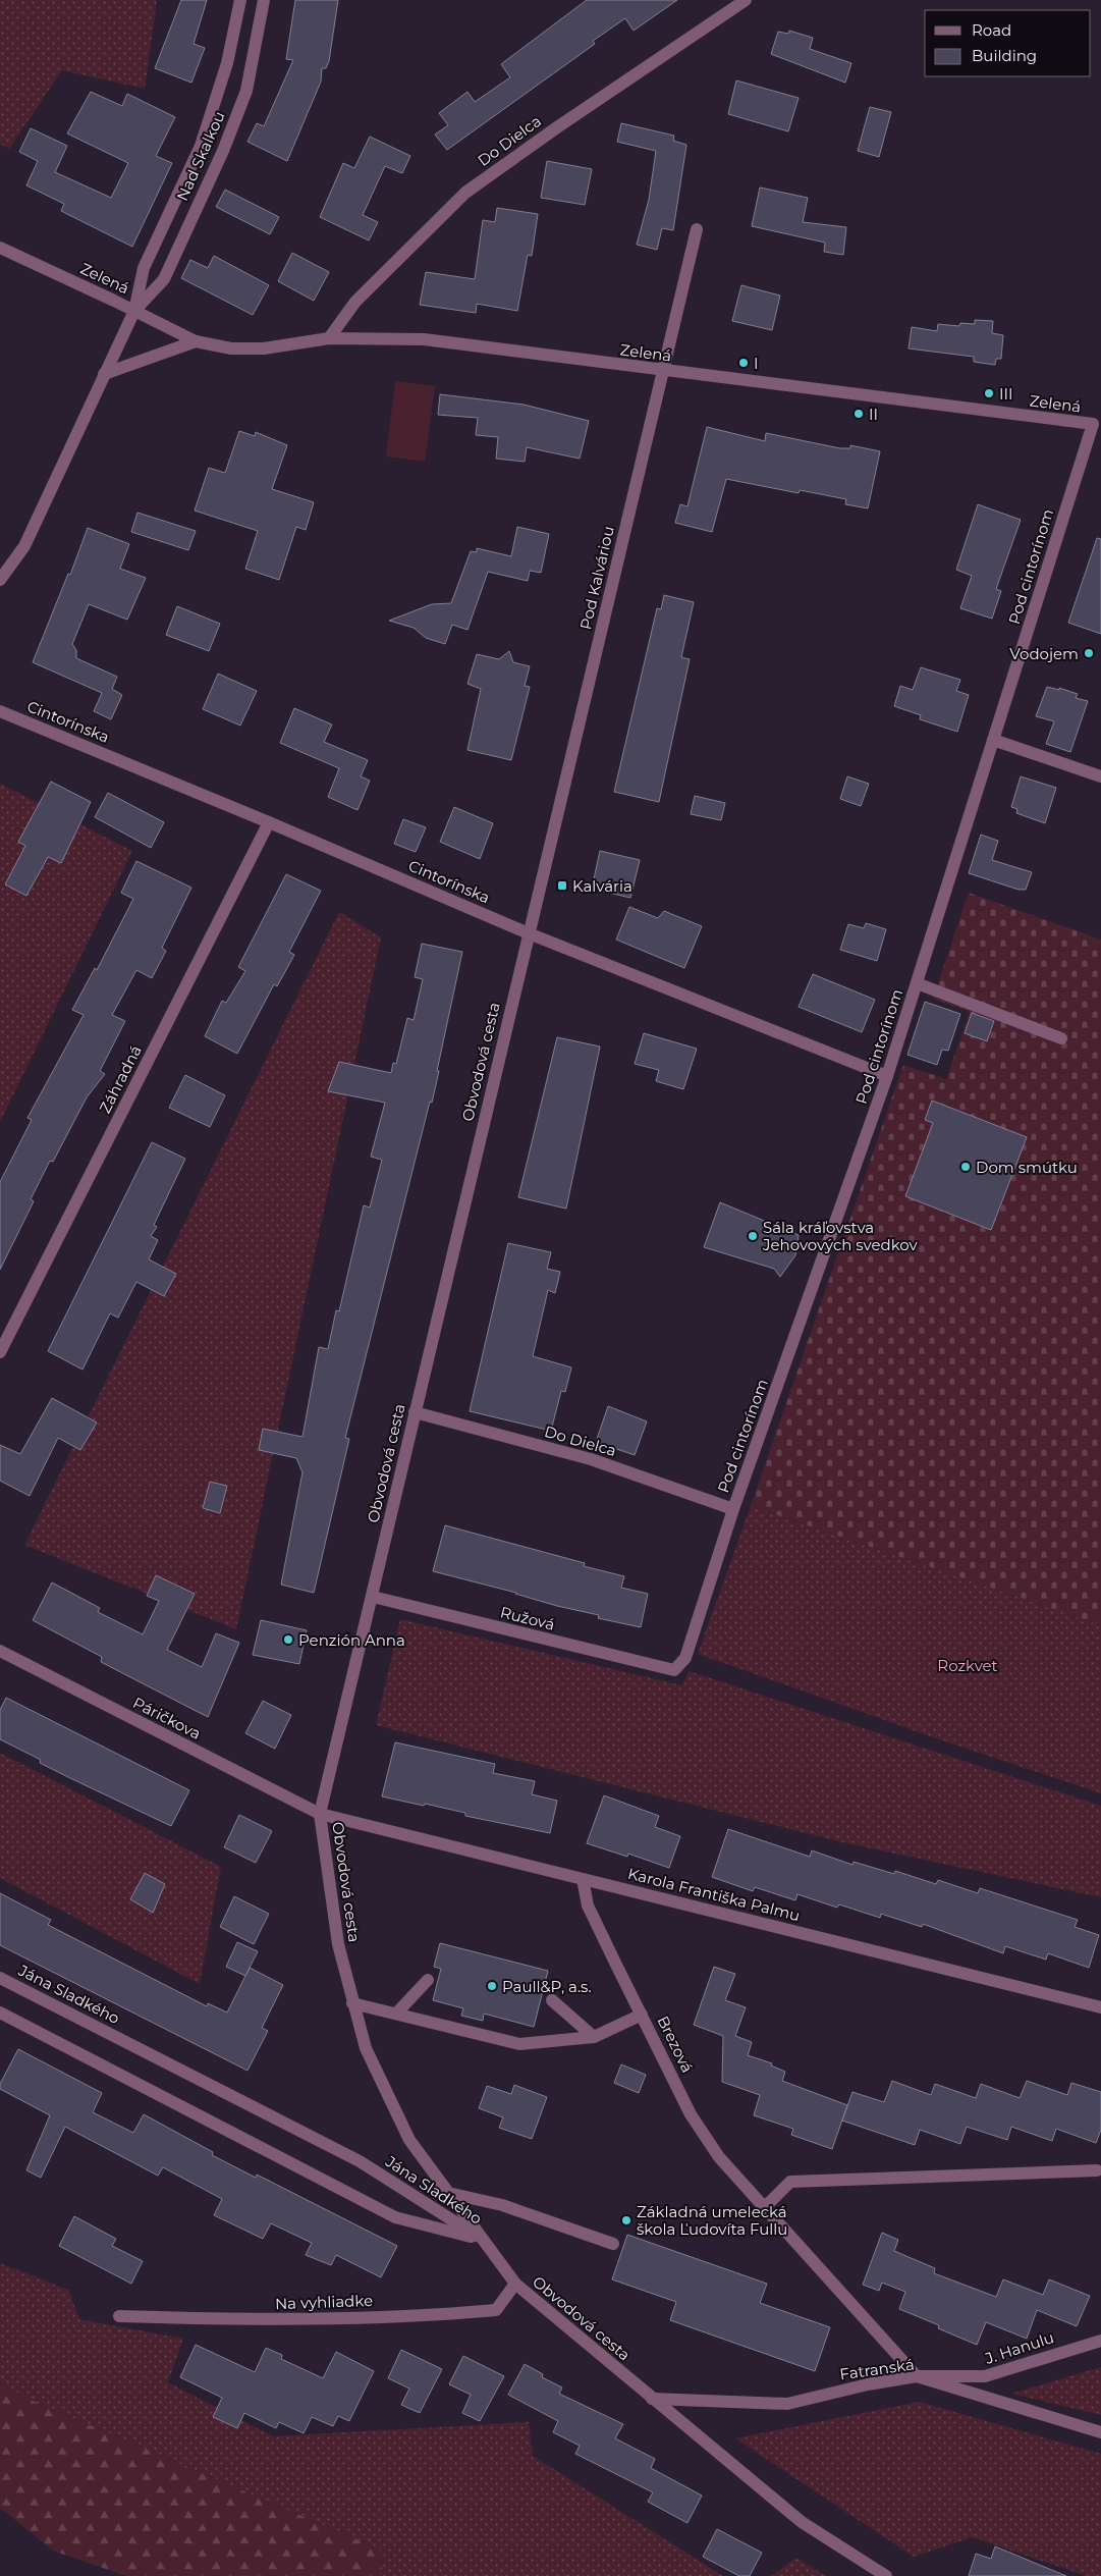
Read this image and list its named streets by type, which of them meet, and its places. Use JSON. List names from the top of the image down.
{
  "streets": {
    "street": [
      "Do Dielca",
      "Nad Skalkou",
      "Zelená",
      "Pod cintorínom",
      "Pod Kalváriou",
      "Cintorínska",
      "Obvodová cesta",
      "Záhradná",
      "Ružová",
      "Páričkova",
      "Karola Františka Palmu",
      "Jána Sladkého",
      "Brezová",
      "Na vyhliadke",
      "J. Hanulu",
      "Fatranská"
    ]
  },
  "crossings": [
    ["Do Dielca", "Zelená"],
    ["Do Dielca", "Pod cintorínom"],
    ["Do Dielca", "Obvodová cesta"],
    ["Nad Skalkou", "Zelená"],
    ["Zelená", "Pod cintorínom"],
    ["Zelená", "Pod Kalváriou"],
    ["Pod cintorínom", "Cintorínska"],
    ["Pod cintorínom", "Ružová"],
    ["Pod Kalváriou", "Cintorínska"],
    ["Pod Kalváriou", "Obvodová cesta"],
    ["Cintorínska", "Obvodová cesta"],
    ["Cintorínska", "Záhradná"],
    ["Obvodová cesta", "Ružová"],
    ["Obvodová cesta", "Páričkova"],
    ["Obvodová cesta", "Karola Františka Palmu"],
    ["Obvodová cesta", "Jána Sladkého"],
    ["Obvodová cesta", "Na vyhliadke"],
    ["Obvodová cesta", "Fatranská"],
    ["Páričkova", "Karola Františka Palmu"],
    ["Karola Františka Palmu", "Brezová"],
    ["Brezová", "J. Hanulu"],
    ["Brezová", "Fatranská"],
    ["J. Hanulu", "Fatranská"]
  ],
  "parks": ["Rozkvet"],
  "places": {
    "other": [
      "I",
      "III",
      "II",
      "Vodojem",
      "Dom smútku",
      "Sála kráľovstva Jehovových svedkov",
      "Penzión Anna",
      "Paull&P, a.s.",
      "Základná umelecká škola Ľudovíta Fullu"
    ],
    "transit": ["Kalvária"]
  },
  "legend": ["Road", "Building"]
}
